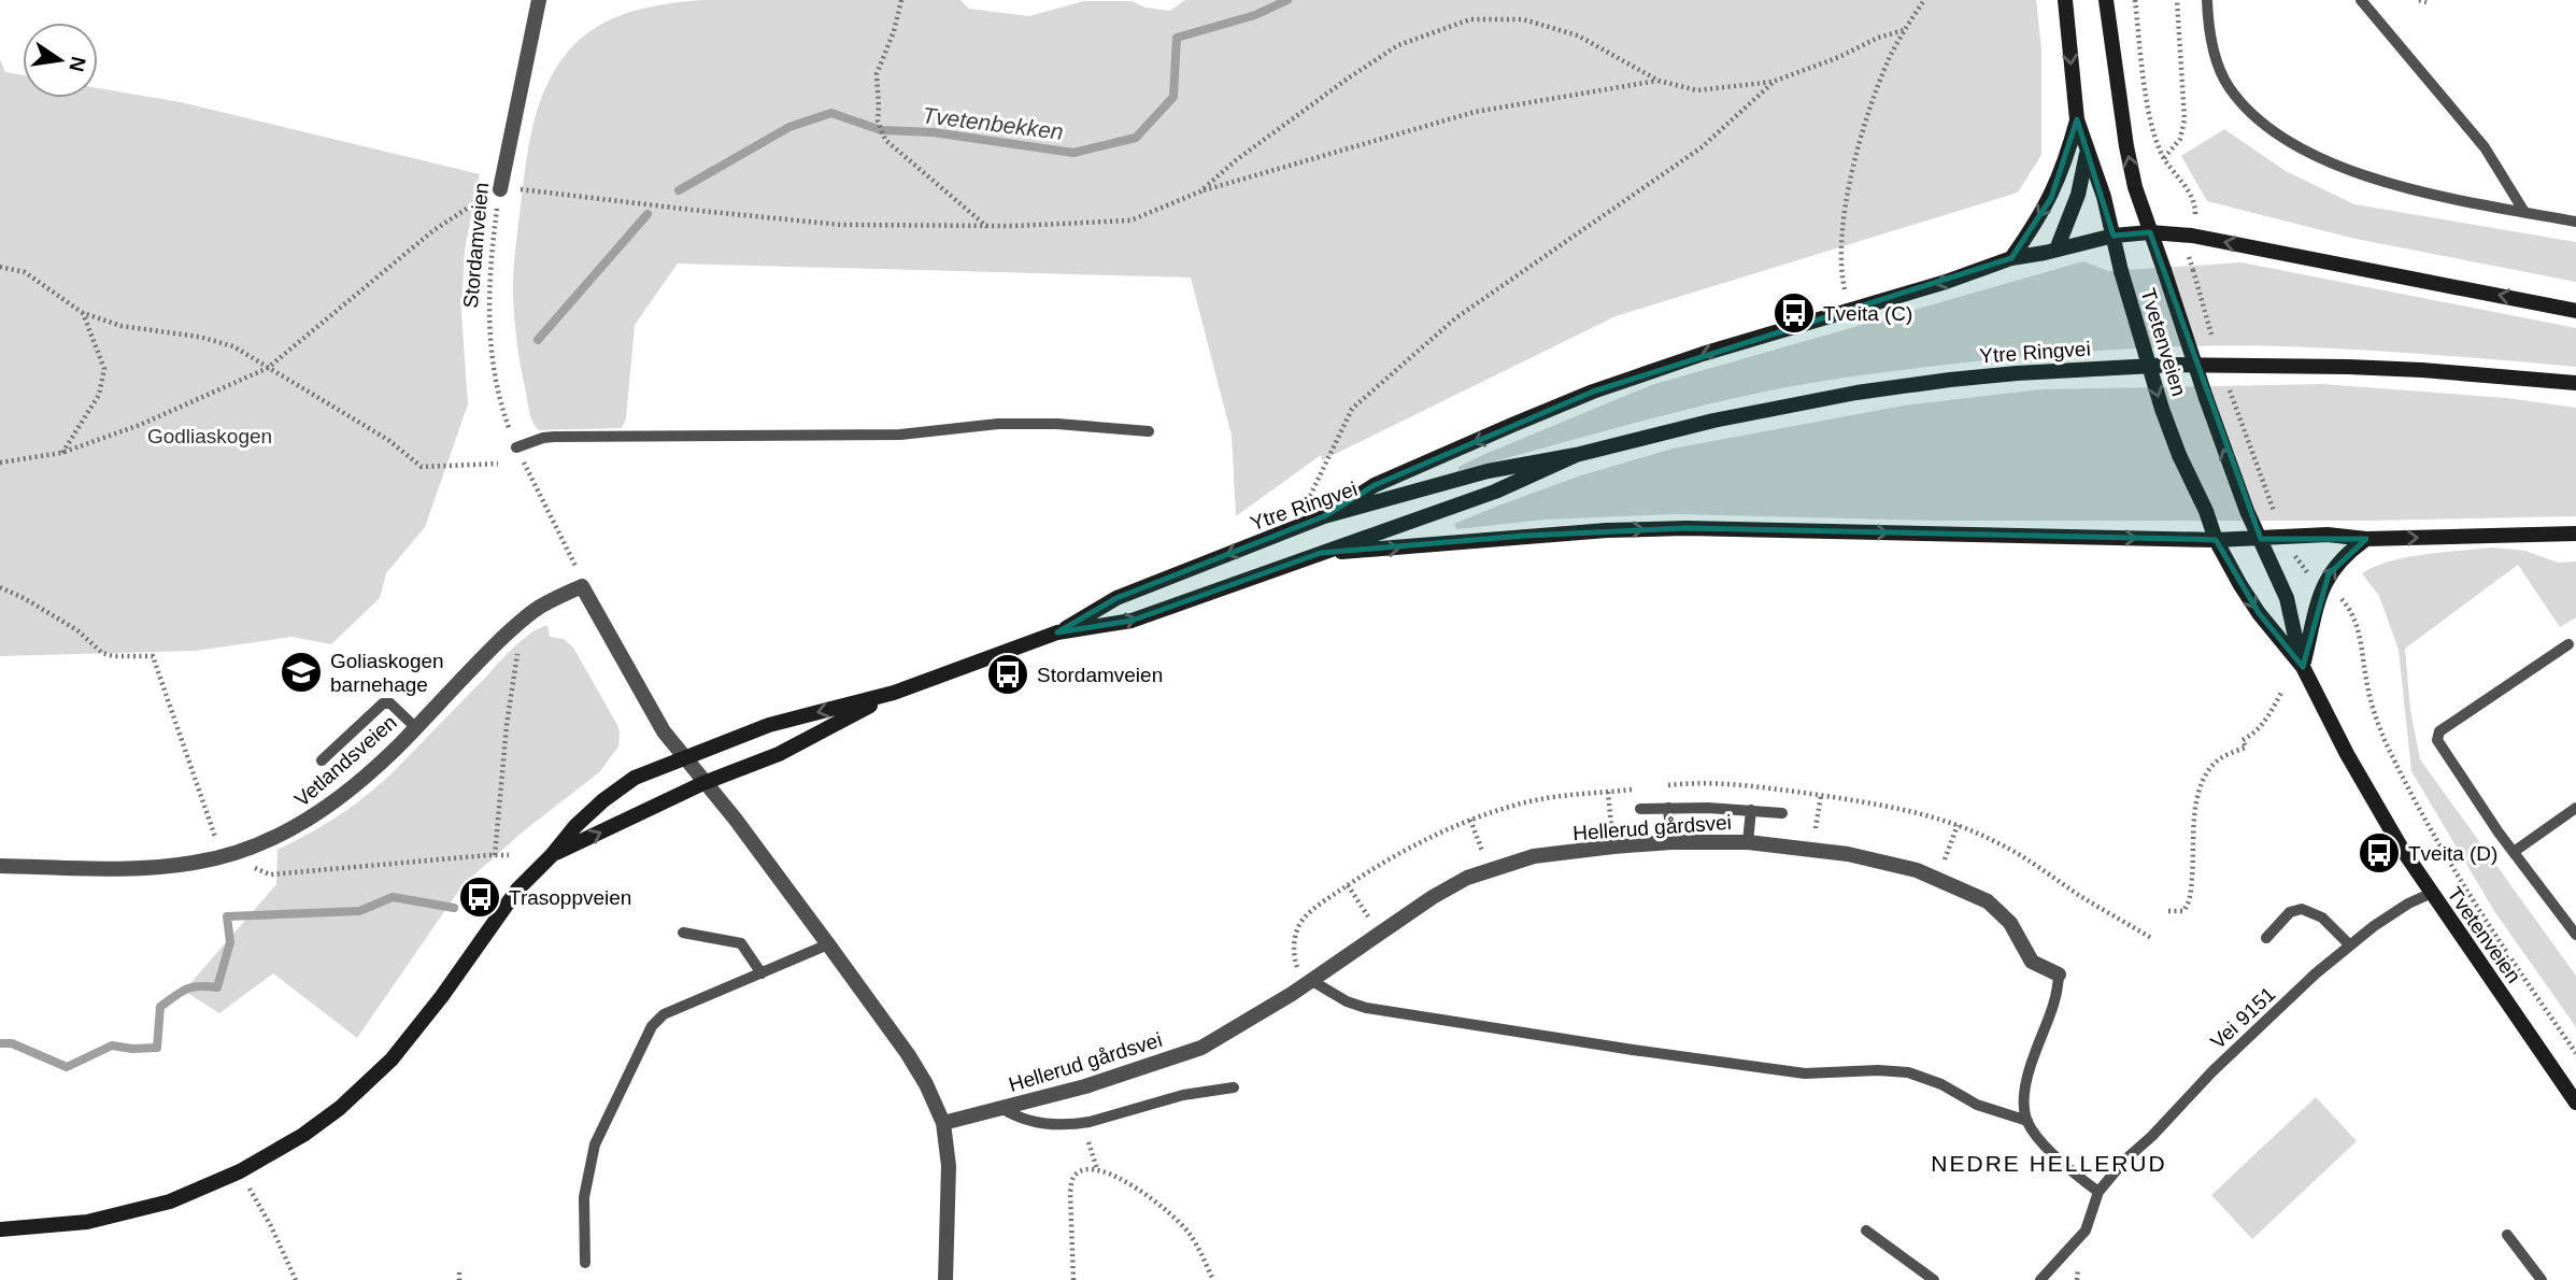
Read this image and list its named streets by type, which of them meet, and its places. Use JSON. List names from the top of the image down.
{
  "streets": {
    "main road": ["Tvetenveien", "Ytre Ringvei"],
    "street": ["Stordamveien", "Vetlandsveien", "Hellerud gårdsvei"],
    "lane": ["Vei 9151"]
  },
  "crossings": [
    ["Stordamveien", "Vetlandsveien"],
    ["Tvetenveien", "Vei 9151"]
  ],
  "districts": ["NEDRE HELLERUD"],
  "water": ["Tvetenbekken"],
  "parks": ["Godliaskogen"],
  "places": {
    "bus stop": [
      "Tveita (C)",
      "Stordamveien",
      "Tveita (D)",
      "Trasoppveien"
    ],
    "school or university": ["Goliaskogen barnehage"]
  },
  "north": "right"
}
